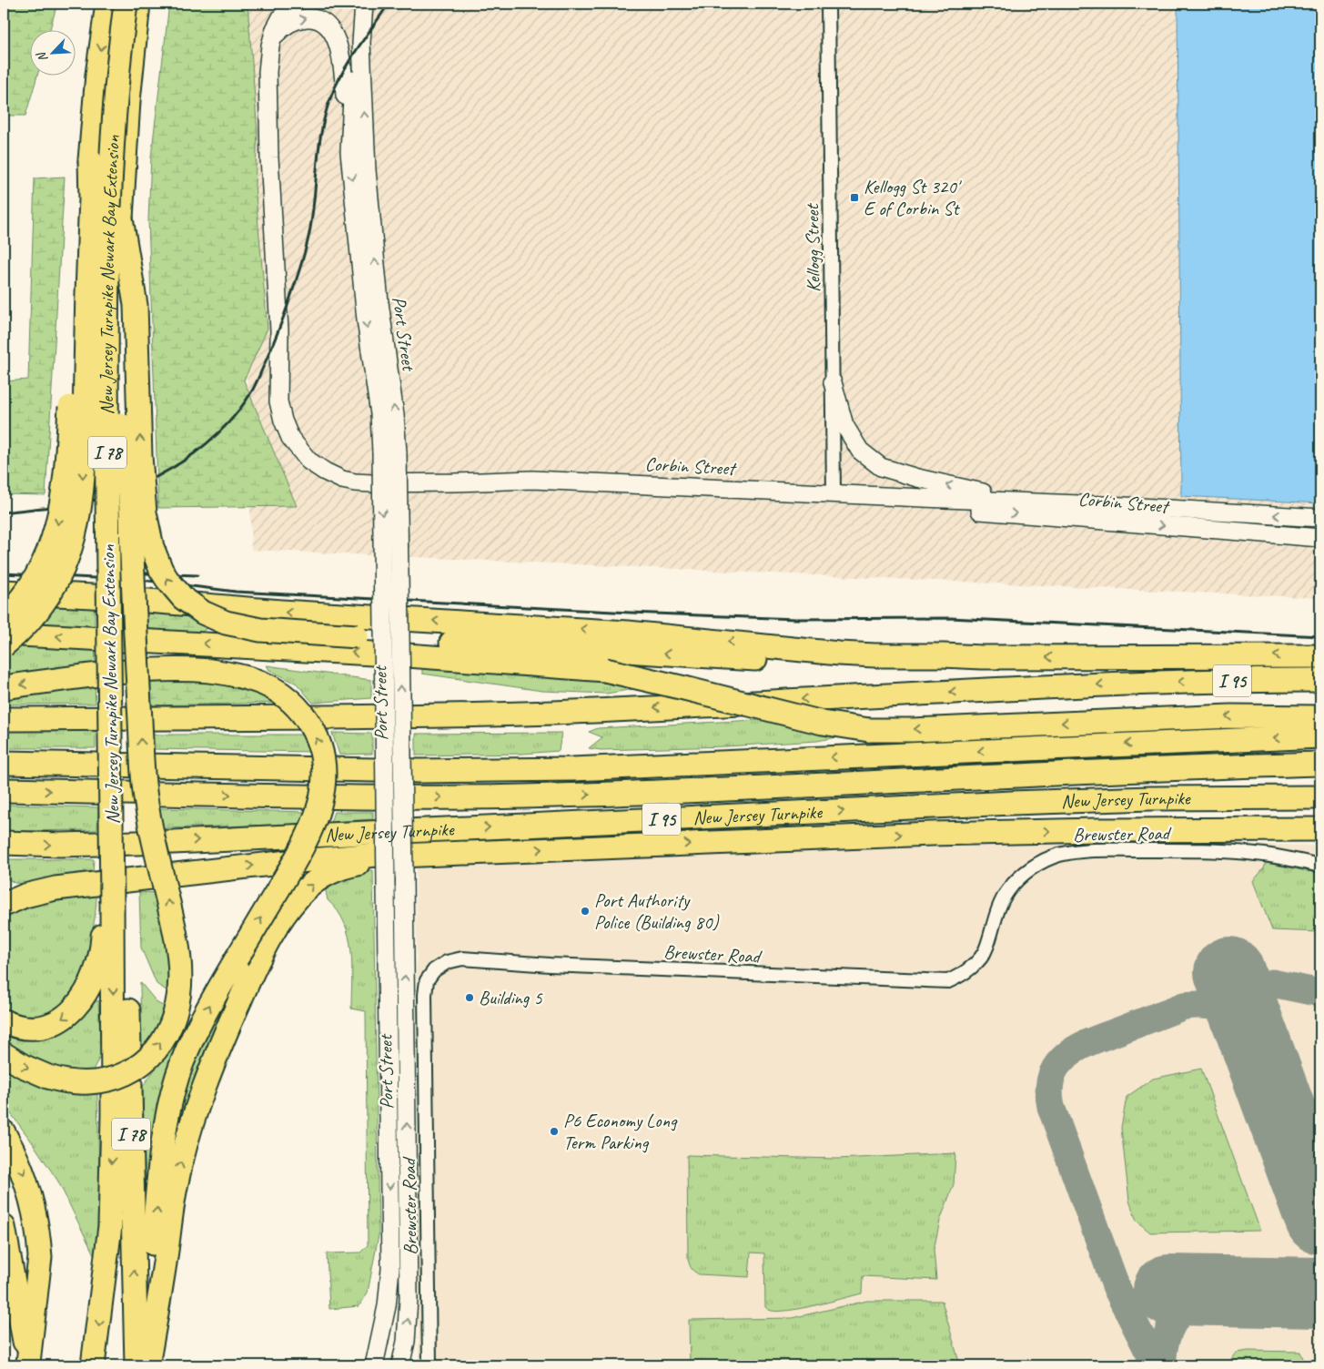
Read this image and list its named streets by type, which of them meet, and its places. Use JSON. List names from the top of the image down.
{
  "streets": {
    "highway": [
      "New Jersey Turnpike Newark Bay Extension",
      "I 78",
      "I 95",
      "New Jersey Turnpike"
    ],
    "main road": ["Port Street", "Corbin Street"],
    "street": ["Kellogg Street", "Brewster Road"]
  },
  "crossings": [
    ["Kellogg Street", "Corbin Street"]
  ],
  "places": {
    "transit": ["Kellogg St 320' E of Corbin St"],
    "other": ["Port Authority Police (Building 80)", "Building 5", "P6 Economy Long Term Parking"]
  },
  "north": "bottom left"
}
